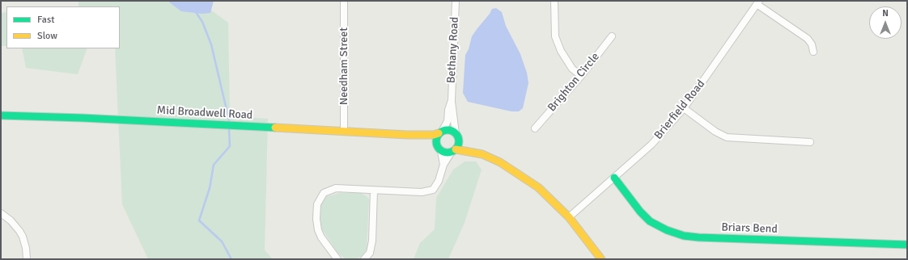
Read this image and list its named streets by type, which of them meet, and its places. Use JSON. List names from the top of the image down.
{
  "streets": {
    "street": [
      "Bethany Road",
      "Needham Street",
      "Brighton Circle",
      "Brierfield Road",
      "Mid Broadwell Road",
      "Briars Bend"
    ]
  },
  "crossings": [
    ["Bethany Road", "Mid Broadwell Road"],
    ["Needham Street", "Mid Broadwell Road"],
    ["Brierfield Road", "Briars Bend"]
  ],
  "legend": ["Fast", "Slow"],
  "north": "top"
}
